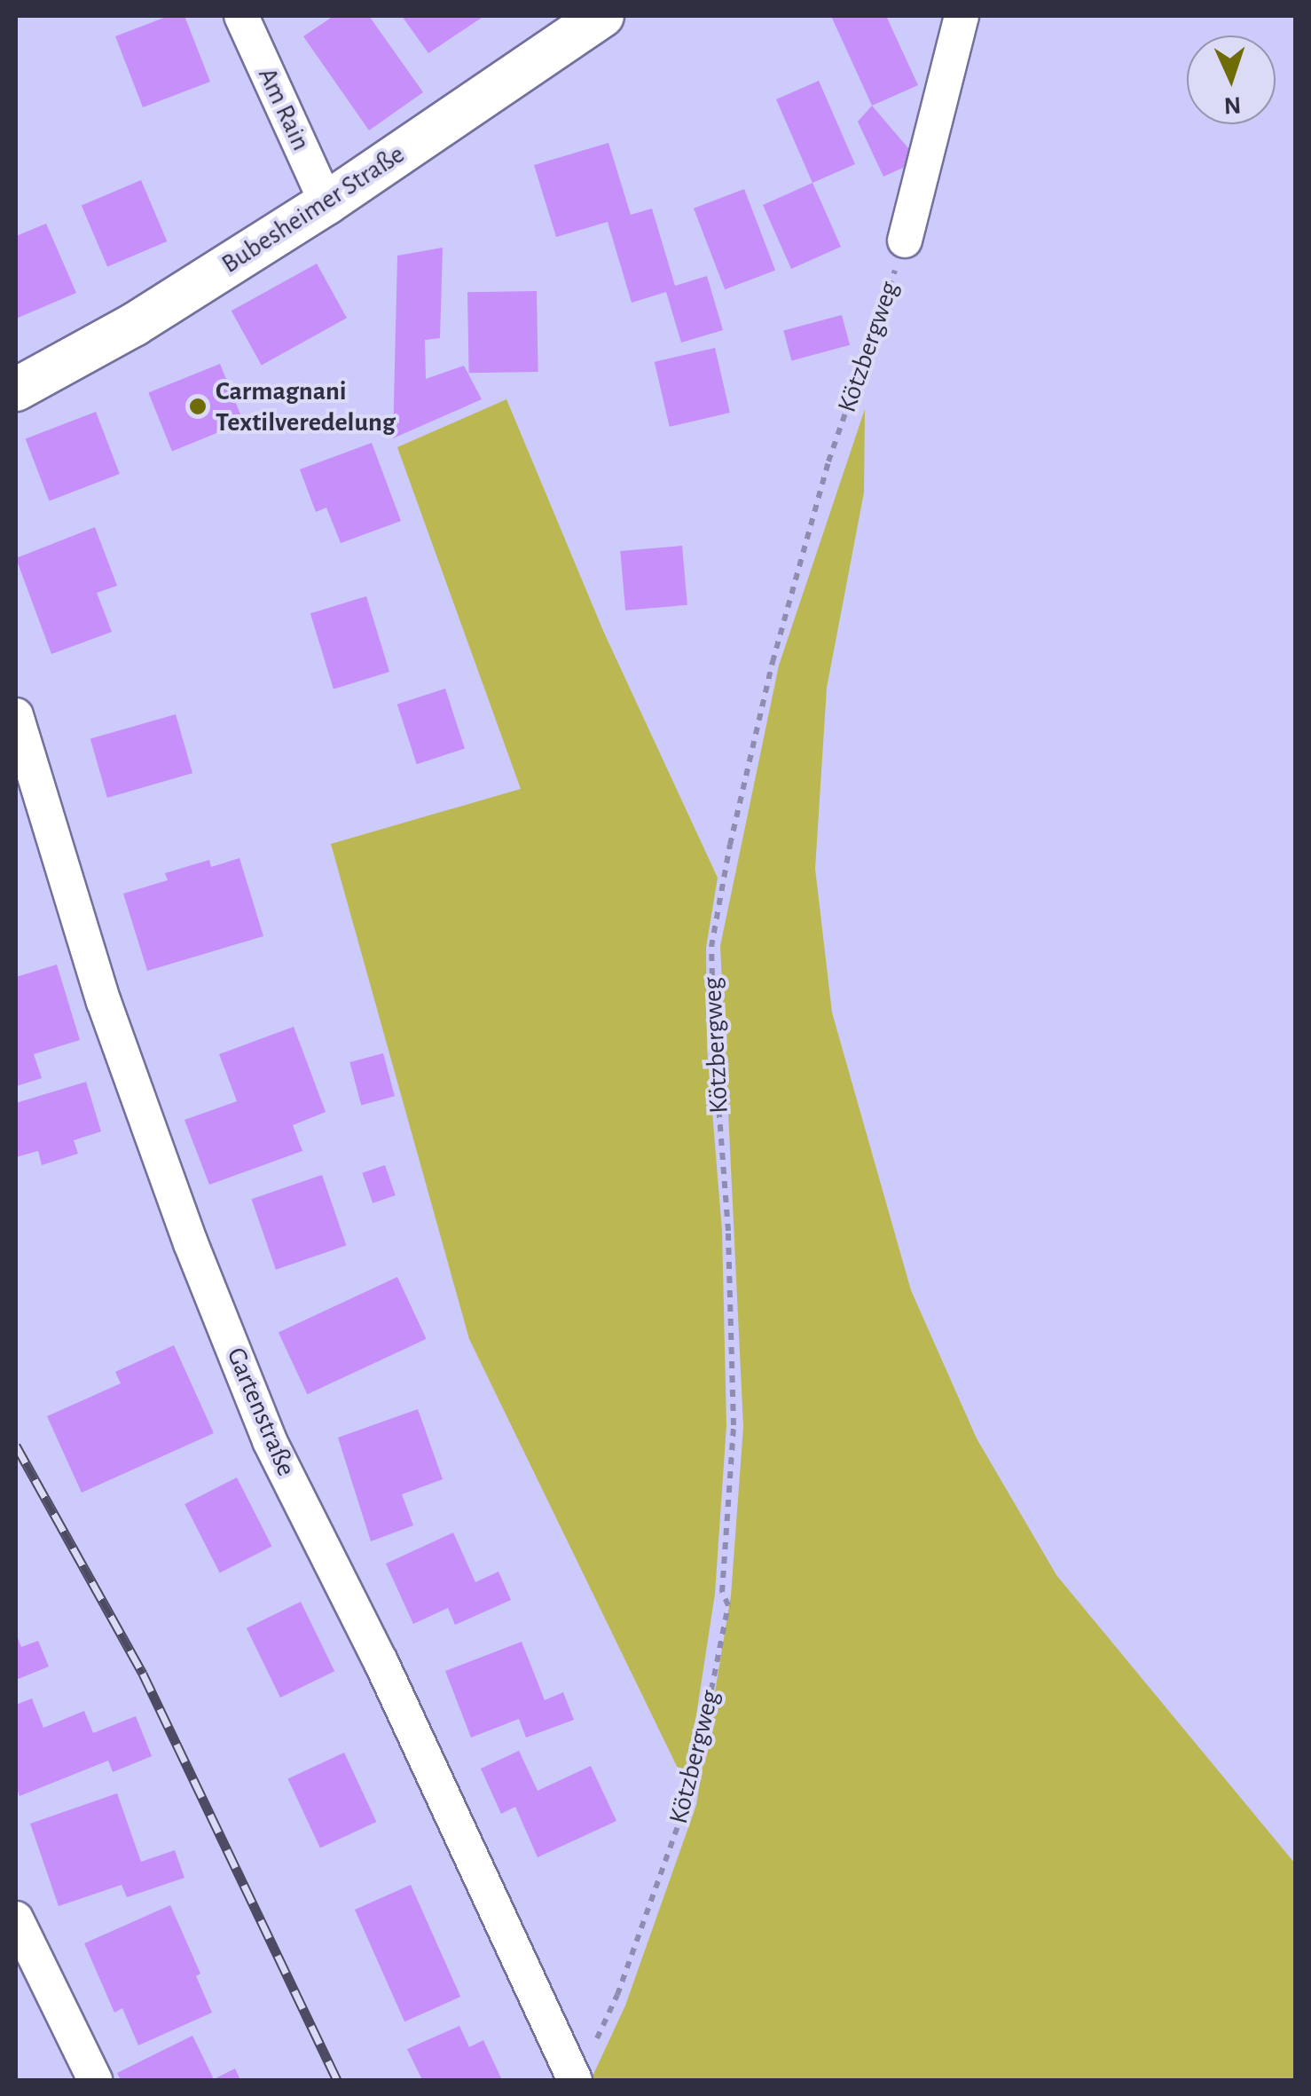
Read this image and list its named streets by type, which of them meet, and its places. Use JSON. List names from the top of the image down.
{
  "streets": {
    "street": ["Am Rain", "Bubesheimer Straße", "Gartenstraße"],
    "path": ["Kötzbergweg"]
  },
  "crossings": [
    ["Am Rain", "Bubesheimer Straße"],
    ["Kötzbergweg", "Gartenstraße"]
  ],
  "places": ["Carmagnani Textilveredelung"],
  "north": "bottom"
}
